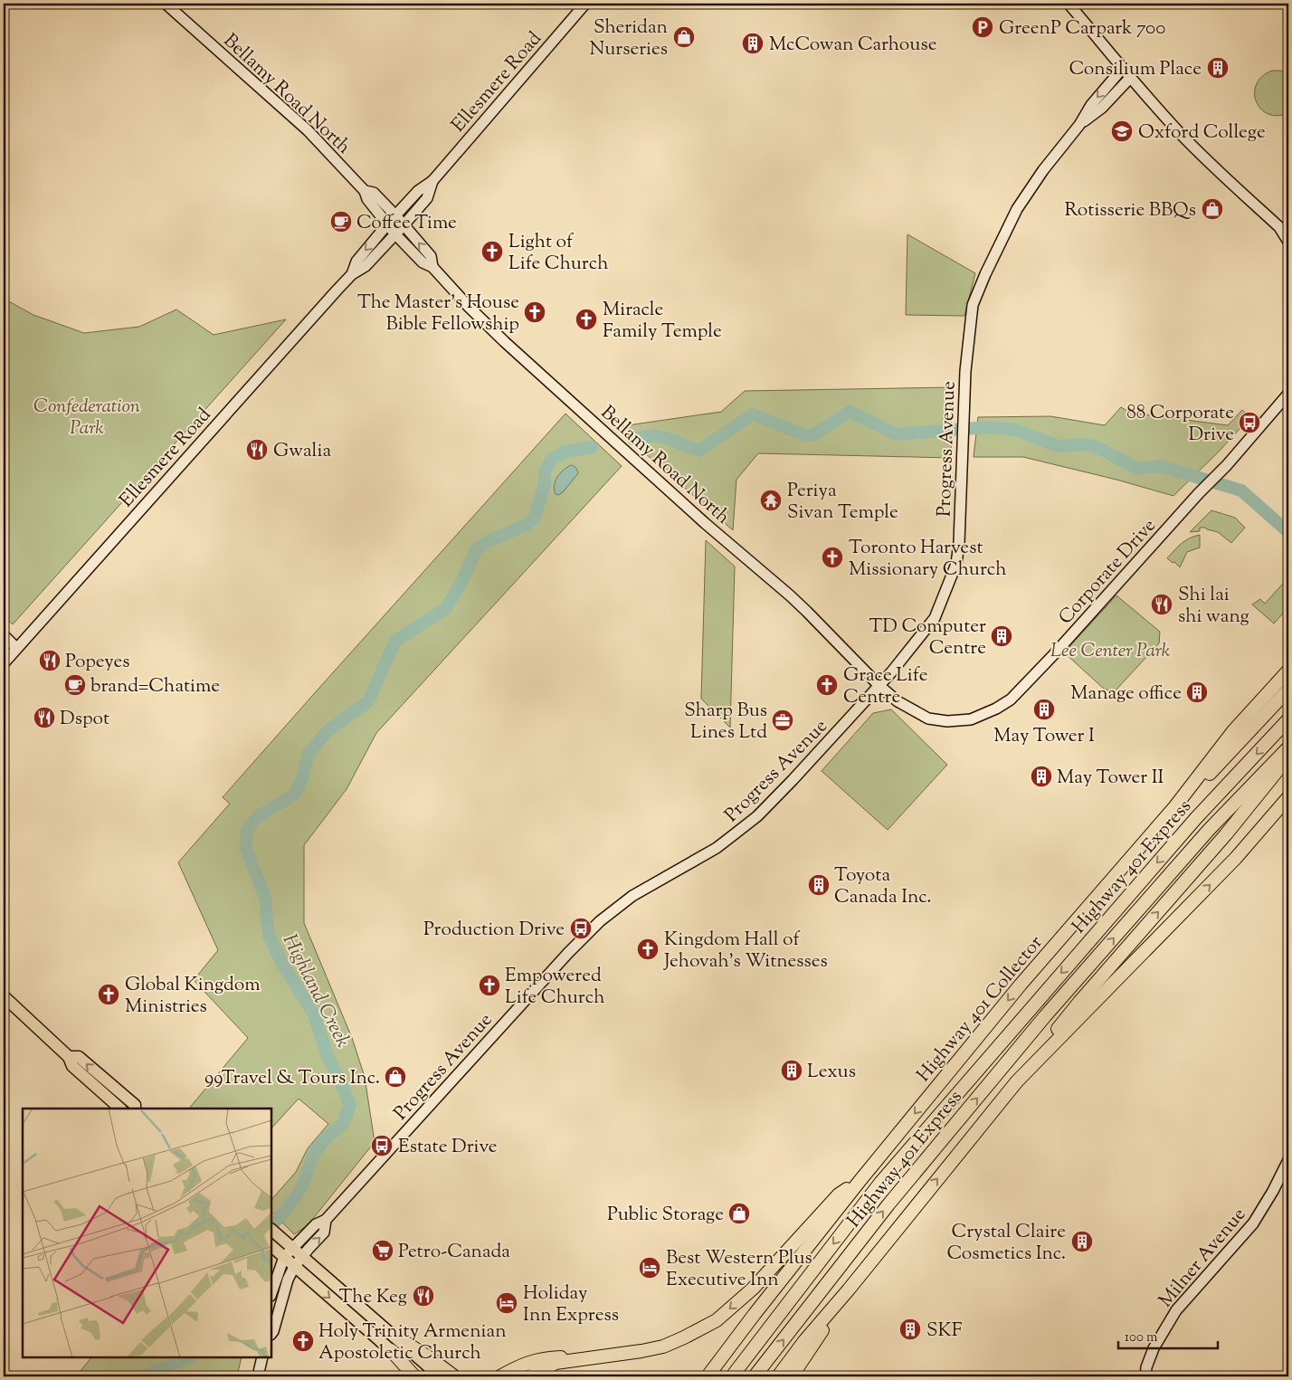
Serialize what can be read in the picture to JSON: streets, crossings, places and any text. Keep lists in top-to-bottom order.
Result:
{
  "streets": {
    "highway": ["Highway 401 Express", "Highway 401 Collector"],
    "main road": [
      "Ellesmere Road",
      "Bellamy Road North",
      "Progress Avenue",
      "Corporate Drive",
      "Milner Avenue"
    ]
  },
  "crossings": [
    ["Ellesmere Road", "Bellamy Road North"],
    ["Bellamy Road North", "Progress Avenue"],
    ["Bellamy Road North", "Corporate Drive"],
    ["Progress Avenue", "Corporate Drive"]
  ],
  "water": ["Highland Creek"],
  "parks": ["Confederation Park", "Lee Center Park"],
  "places": {
    "parking": ["GreenP Carpark 700"],
    "shop": [
      "Sheridan Nurseries",
      "Rotisserie BBQs",
      "99Travel & Tours Inc.",
      "Public Storage"
    ],
    "building": [
      "McCowan Carhouse",
      "Consilium Place",
      "TD Computer Centre",
      "Manage office",
      "May Tower I",
      "May Tower II",
      "Toyota Canada Inc.",
      "Lexus",
      "Crystal Claire Cosmetics Inc.",
      "SKF"
    ],
    "school or university": ["Oxford College"],
    "cafe": ["Coffee Time", "brand=Chatime"],
    "church": [
      "Light of Life Church",
      "The Master's House Bible Fellowship",
      "Miracle Family Temple",
      "Toronto Harvest Missionary Church",
      "Grace Life Centre",
      "Kingdom Hall of Jehovah's Witnesses",
      "Empowered Life Church",
      "Global Kingdom Ministries",
      "Holy Trinity Armenian Apostoletic Church"
    ],
    "bus stop": ["88 Corporate Drive", "Production Drive", "Estate Drive"],
    "restaurant": [
      "Gwalia",
      "Shi lai shi wang",
      "Popeyes",
      "Dspot",
      "The Keg"
    ],
    "temple": ["Periya Sivan Temple"],
    "office": ["Sharp Bus Lines Ltd"],
    "supermarket": ["Petro-Canada"],
    "hotel": ["Best Western Plus Executive Inn", "Holiday Inn Express"]
  },
  "scale_bar": "100 m"
}
